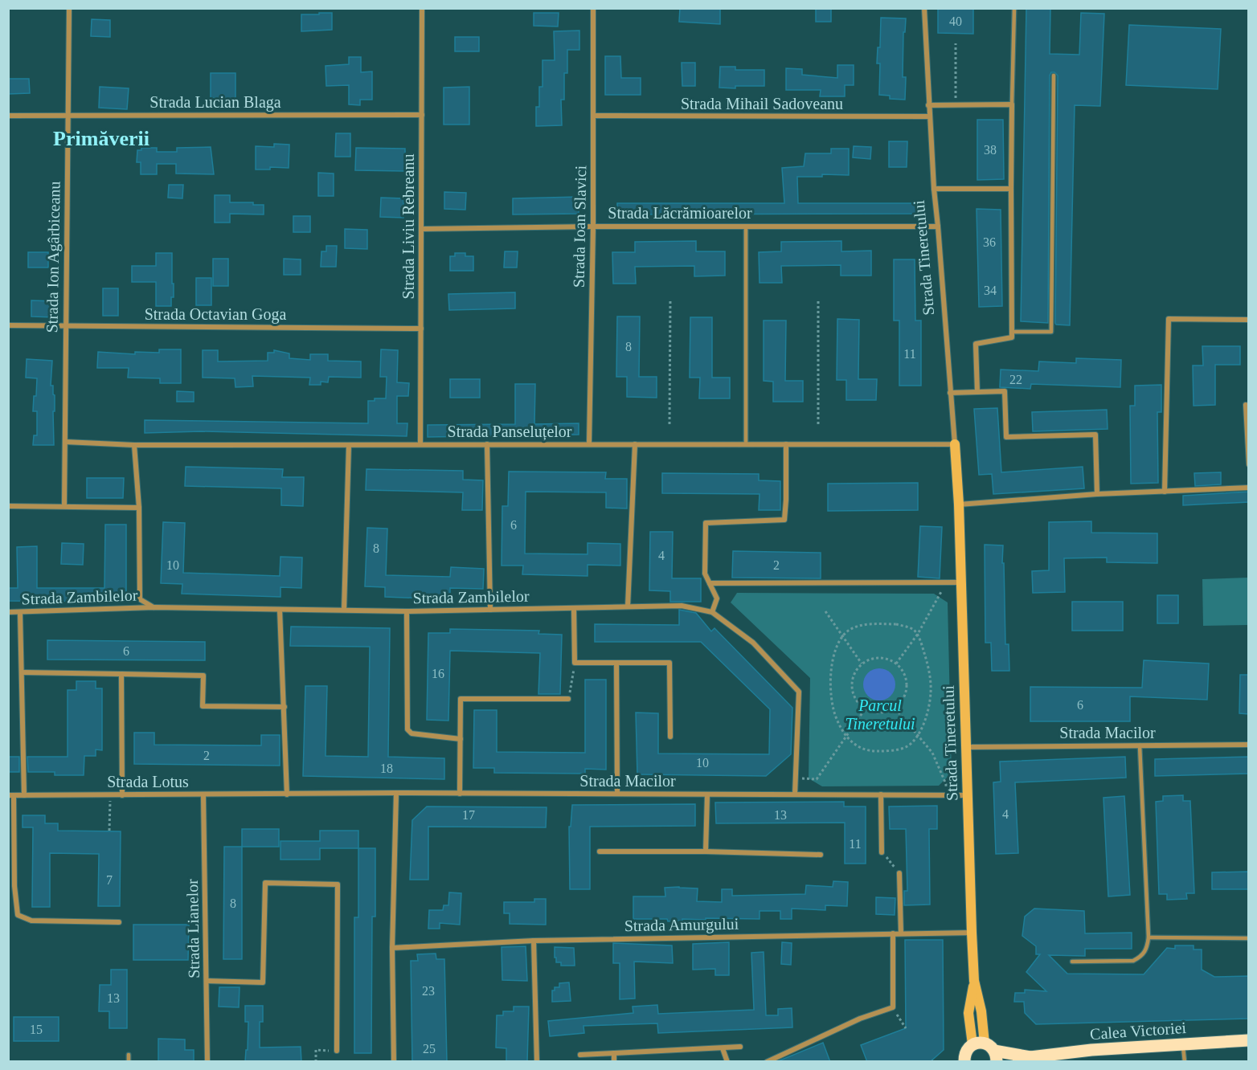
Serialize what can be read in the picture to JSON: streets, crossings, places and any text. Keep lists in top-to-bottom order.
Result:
{
  "streets": {
    "main road": ["Calea Victoriei"],
    "street": [
      "Strada Lucian Blaga",
      "Strada Mihail Sadoveanu",
      "Strada Lăcrămioarelor",
      "Strada Liviu Rebreanu",
      "Strada Ioan Slavici",
      "Strada Ion Agârbiceanu",
      "Strada Tineretului",
      "Strada Octavian Goga",
      "Strada Panseluțelor",
      "Strada Zambilelor",
      "Strada Macilor",
      "Strada Lotus",
      "Strada Amurgului",
      "Strada Lianelor"
    ]
  },
  "crossings": [
    ["Strada Lucian Blaga", "Strada Liviu Rebreanu"],
    ["Strada Lucian Blaga", "Strada Ion Agârbiceanu"],
    ["Strada Mihail Sadoveanu", "Strada Ioan Slavici"],
    ["Strada Mihail Sadoveanu", "Strada Tineretului"],
    ["Strada Lăcrămioarelor", "Strada Liviu Rebreanu"],
    ["Strada Lăcrămioarelor", "Strada Ioan Slavici"],
    ["Strada Lăcrămioarelor", "Strada Tineretului"],
    ["Strada Liviu Rebreanu", "Strada Octavian Goga"],
    ["Strada Liviu Rebreanu", "Strada Panseluțelor"],
    ["Strada Ioan Slavici", "Strada Panseluțelor"],
    ["Strada Ion Agârbiceanu", "Strada Octavian Goga"],
    ["Strada Ion Agârbiceanu", "Strada Panseluțelor"],
    ["Strada Tineretului", "Strada Panseluțelor"],
    ["Strada Tineretului", "Strada Macilor"],
    ["Strada Tineretului", "Strada Amurgului"],
    ["Strada Tineretului", "Calea Victoriei"],
    ["Strada Zambilelor", "Strada Macilor"],
    ["Strada Macilor", "Strada Lotus"],
    ["Strada Lotus", "Strada Lianelor"]
  ],
  "districts": ["Primăverii"],
  "parks": ["Parcul Tineretului"],
  "house_numbers": [
    "40",
    "38",
    "36",
    "34",
    "8",
    "11",
    "22",
    "6",
    "8",
    "4",
    "10",
    "2",
    "6",
    "16",
    "6",
    "2",
    "10",
    "18",
    "4",
    "17",
    "13",
    "11",
    "7",
    "8",
    "23",
    "13",
    "15",
    "25"
  ]
}
